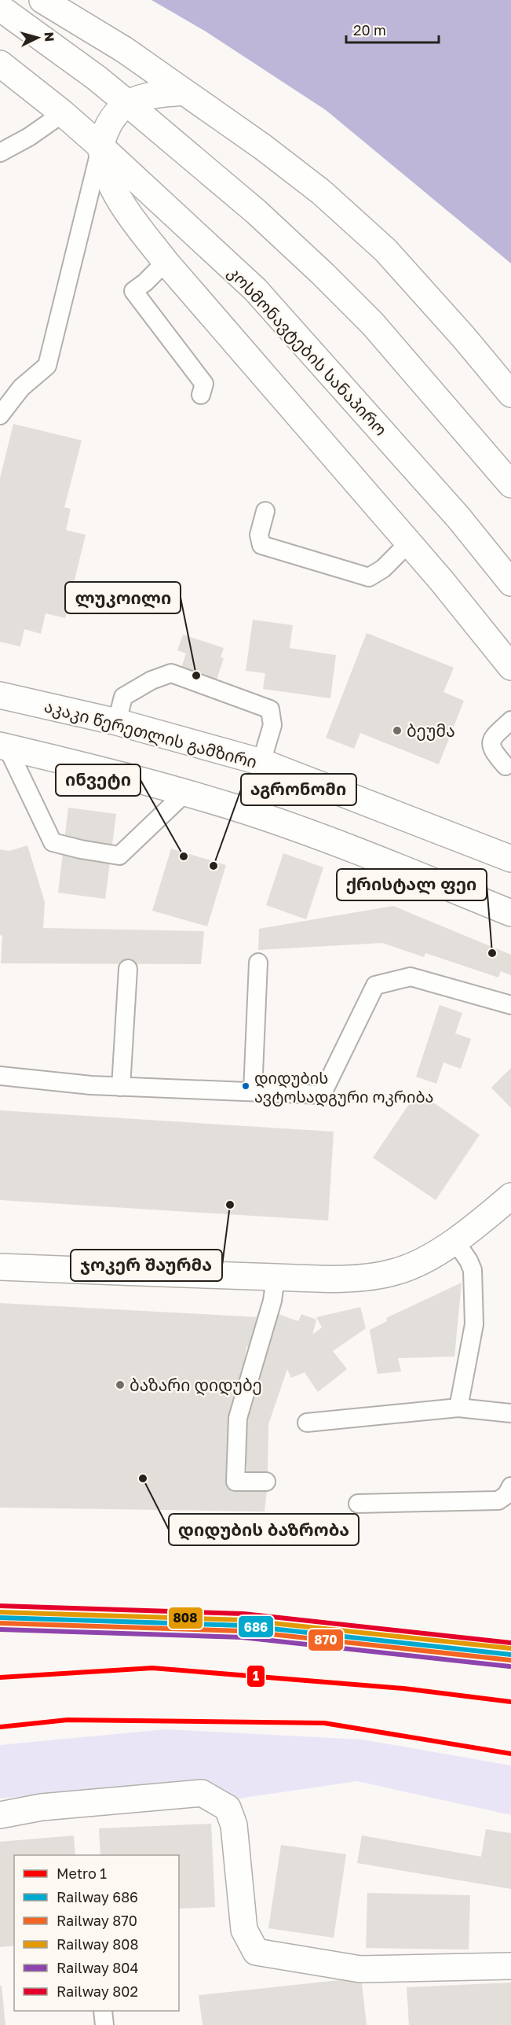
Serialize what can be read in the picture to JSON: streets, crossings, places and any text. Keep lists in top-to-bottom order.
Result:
{
  "streets": {
    "main road": ["კოსმონავტების სანაპირო", "აკაკი წერეთლის გამზირი"]
  },
  "places": [
    "ლუკოილი",
    "ბეუმა",
    "ინვეტი",
    "აგრონომი",
    "ქრისტალ ფეი",
    "დიდუბის ავტოსადგური ოკრიბა",
    "ჯოკერ შაურმა",
    "ბაზარი დიდუბე",
    "დიდუბის ბაზრობა"
  ],
  "lines": [
    "rail line 802",
    "rail line 808",
    "rail line 686",
    "rail line 870",
    "rail line 804",
    "metro line 1"
  ],
  "legend": [
    "Metro 1",
    "Railway 686",
    "Railway 870",
    "Railway 808",
    "Railway 804",
    "Railway 802"
  ],
  "scale_bar": "20 m",
  "north": "right"
}
